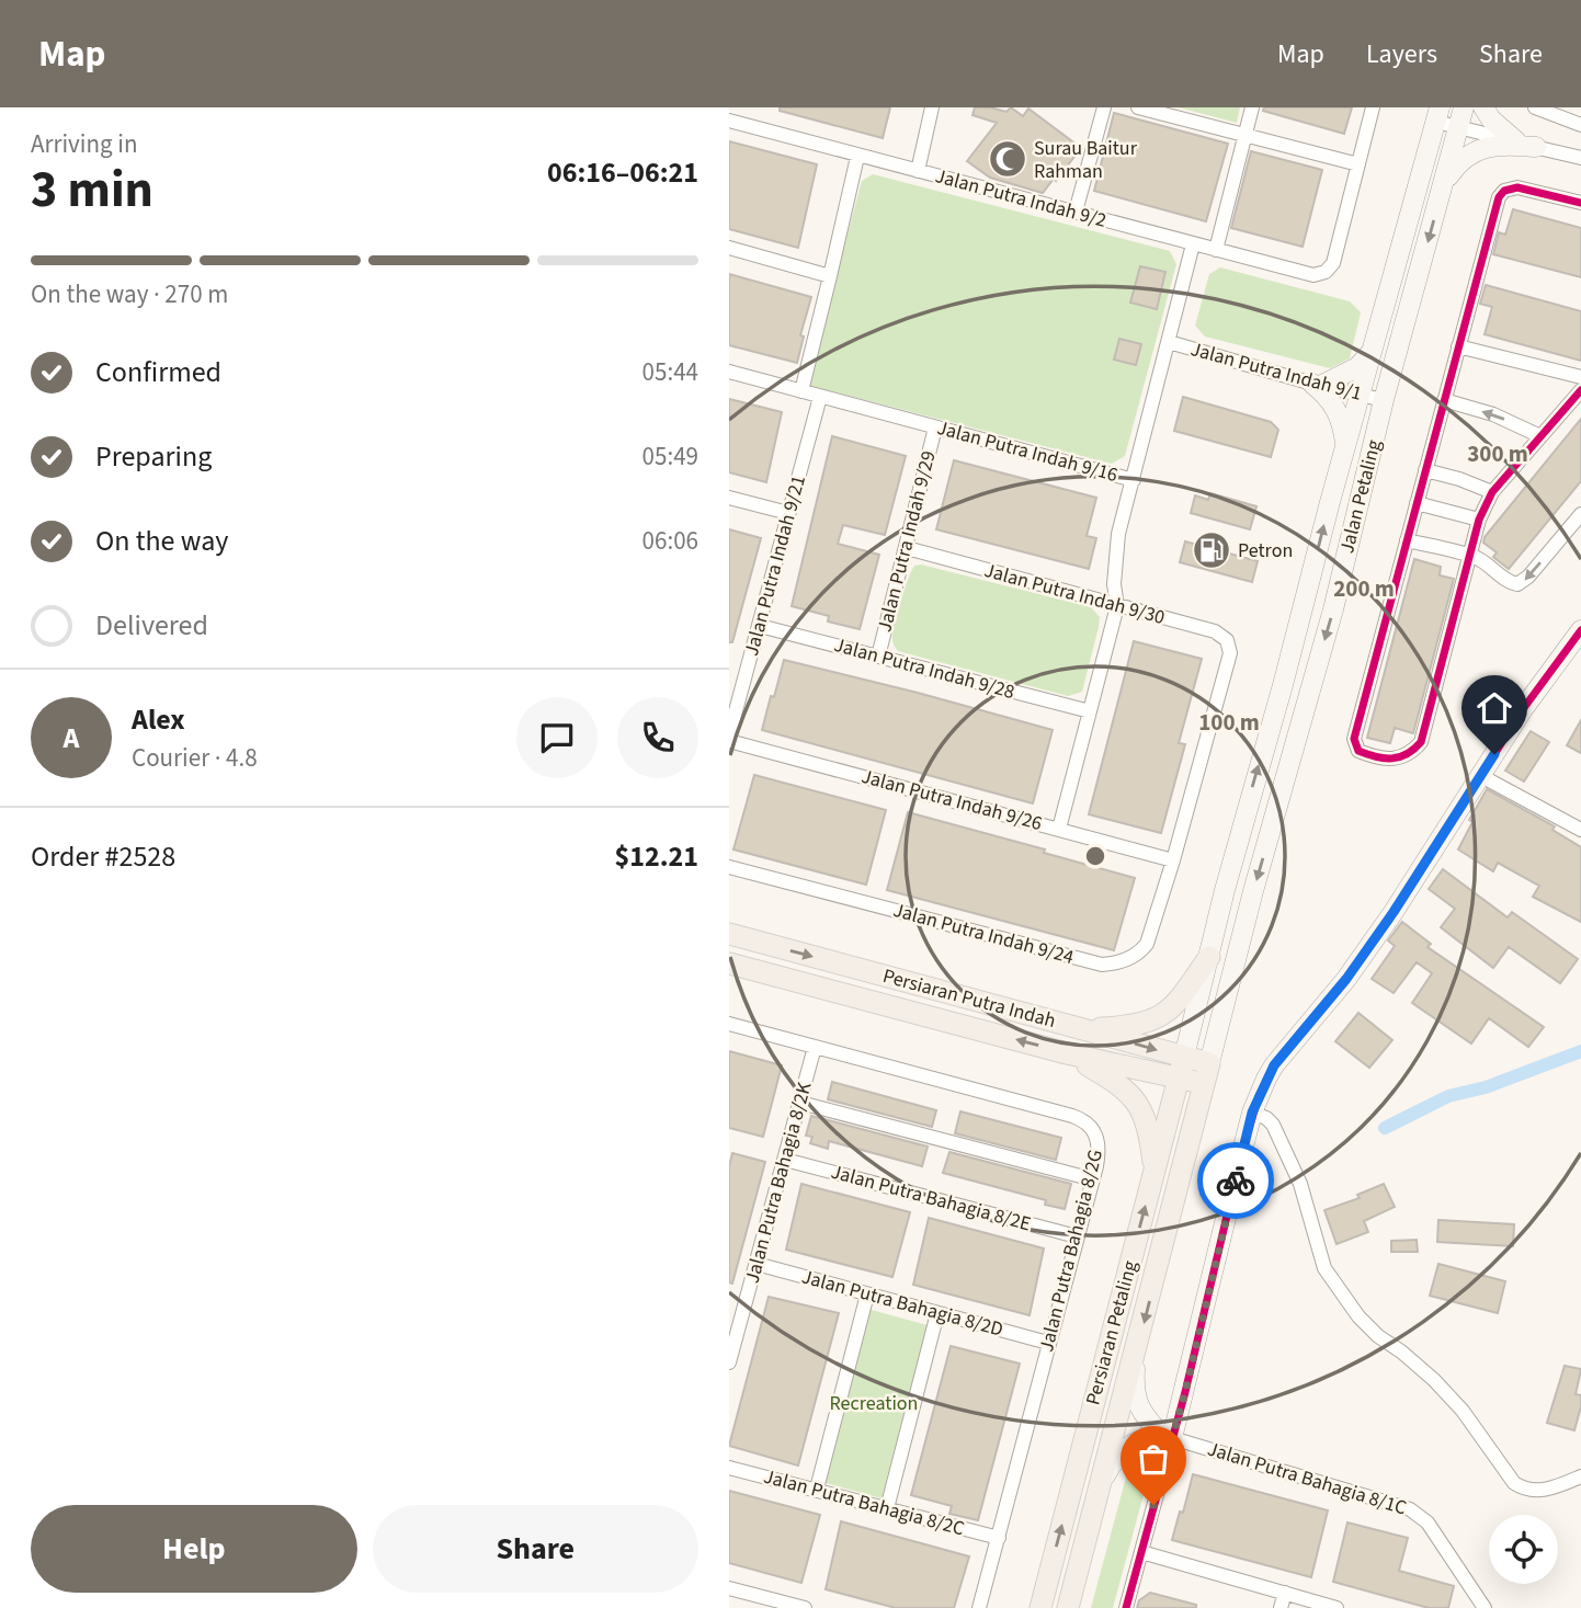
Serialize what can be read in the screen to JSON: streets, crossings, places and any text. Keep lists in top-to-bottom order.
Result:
{
  "streets": {
    "main road": ["Jalan Petaling", "Persiaran Putra Indah", "Persiaran Petaling"],
    "street": [
      "Jalan Putra Indah 9/2",
      "Jalan Putra Indah 9/1",
      "Jalan Putra Indah 9/16",
      "Jalan Putra Indah 9/29",
      "Jalan Putra Indah 9/21",
      "Jalan Putra Indah 9/30",
      "Jalan Putra Indah 9/28",
      "Jalan Putra Indah 9/26",
      "Jalan Putra Indah 9/24",
      "Jalan Putra Bahagia 8/2K",
      "Jalan Putra Bahagia 8/2E",
      "Jalan Putra Bahagia 8/2G",
      "Jalan Putra Bahagia 8/2D",
      "Jalan Putra Bahagia 8/1C",
      "Jalan Putra Bahagia 8/2C"
    ]
  },
  "crossings": [
    ["Jalan Putra Indah 9/2", "Jalan Putra Indah 9/16"],
    ["Jalan Putra Indah 9/1", "Jalan Putra Indah 9/16"],
    ["Jalan Putra Indah 9/1", "Jalan Petaling"],
    ["Jalan Putra Indah 9/16", "Jalan Putra Indah 9/29"],
    ["Jalan Putra Indah 9/16", "Jalan Putra Indah 9/21"],
    ["Jalan Petaling", "Persiaran Putra Indah"],
    ["Jalan Petaling", "Persiaran Petaling"],
    ["Jalan Putra Indah 9/29", "Jalan Putra Indah 9/30"],
    ["Jalan Putra Indah 9/29", "Jalan Putra Indah 9/28"],
    ["Jalan Putra Indah 9/21", "Jalan Putra Indah 9/28"],
    ["Jalan Putra Indah 9/30", "Jalan Putra Indah 9/24"],
    ["Jalan Putra Indah 9/26", "Jalan Putra Indah 9/24"],
    ["Persiaran Putra Indah", "Persiaran Petaling"],
    ["Jalan Putra Bahagia 8/2K", "Jalan Putra Bahagia 8/2E"],
    ["Jalan Putra Bahagia 8/2K", "Jalan Putra Bahagia 8/2G"],
    ["Jalan Putra Bahagia 8/2K", "Jalan Putra Bahagia 8/2D"],
    ["Jalan Putra Bahagia 8/2E", "Jalan Putra Bahagia 8/2G"],
    ["Jalan Putra Bahagia 8/2G", "Jalan Putra Bahagia 8/2D"],
    ["Jalan Putra Bahagia 8/2G", "Jalan Putra Bahagia 8/2C"]
  ],
  "parks": ["Recreation"],
  "places": {
    "mosque": ["Surau Baitur Rahman"],
    "fuel station": ["Petron"]
  },
  "page": {
    "header": "Map",
    "nav": ["Map", "Layers", "Share"],
    "heading": ["3 min", "Arriving in", "06:16–06:21"],
    "panel": [
      "Alex",
      "Courier · 4.8",
      "Order #2528",
      "$12.21"
    ],
    "bar": "On the way · 270 m",
    "list": [
      ["Confirmed", "05:44"],
      ["Preparing", "05:49"],
      ["On the way", "06:06"],
      "Delivered"
    ],
    "round": "A",
    "buttons": ["Help", "Share"]
  },
  "rings": ["300 m", "200 m", "100 m"]
}
